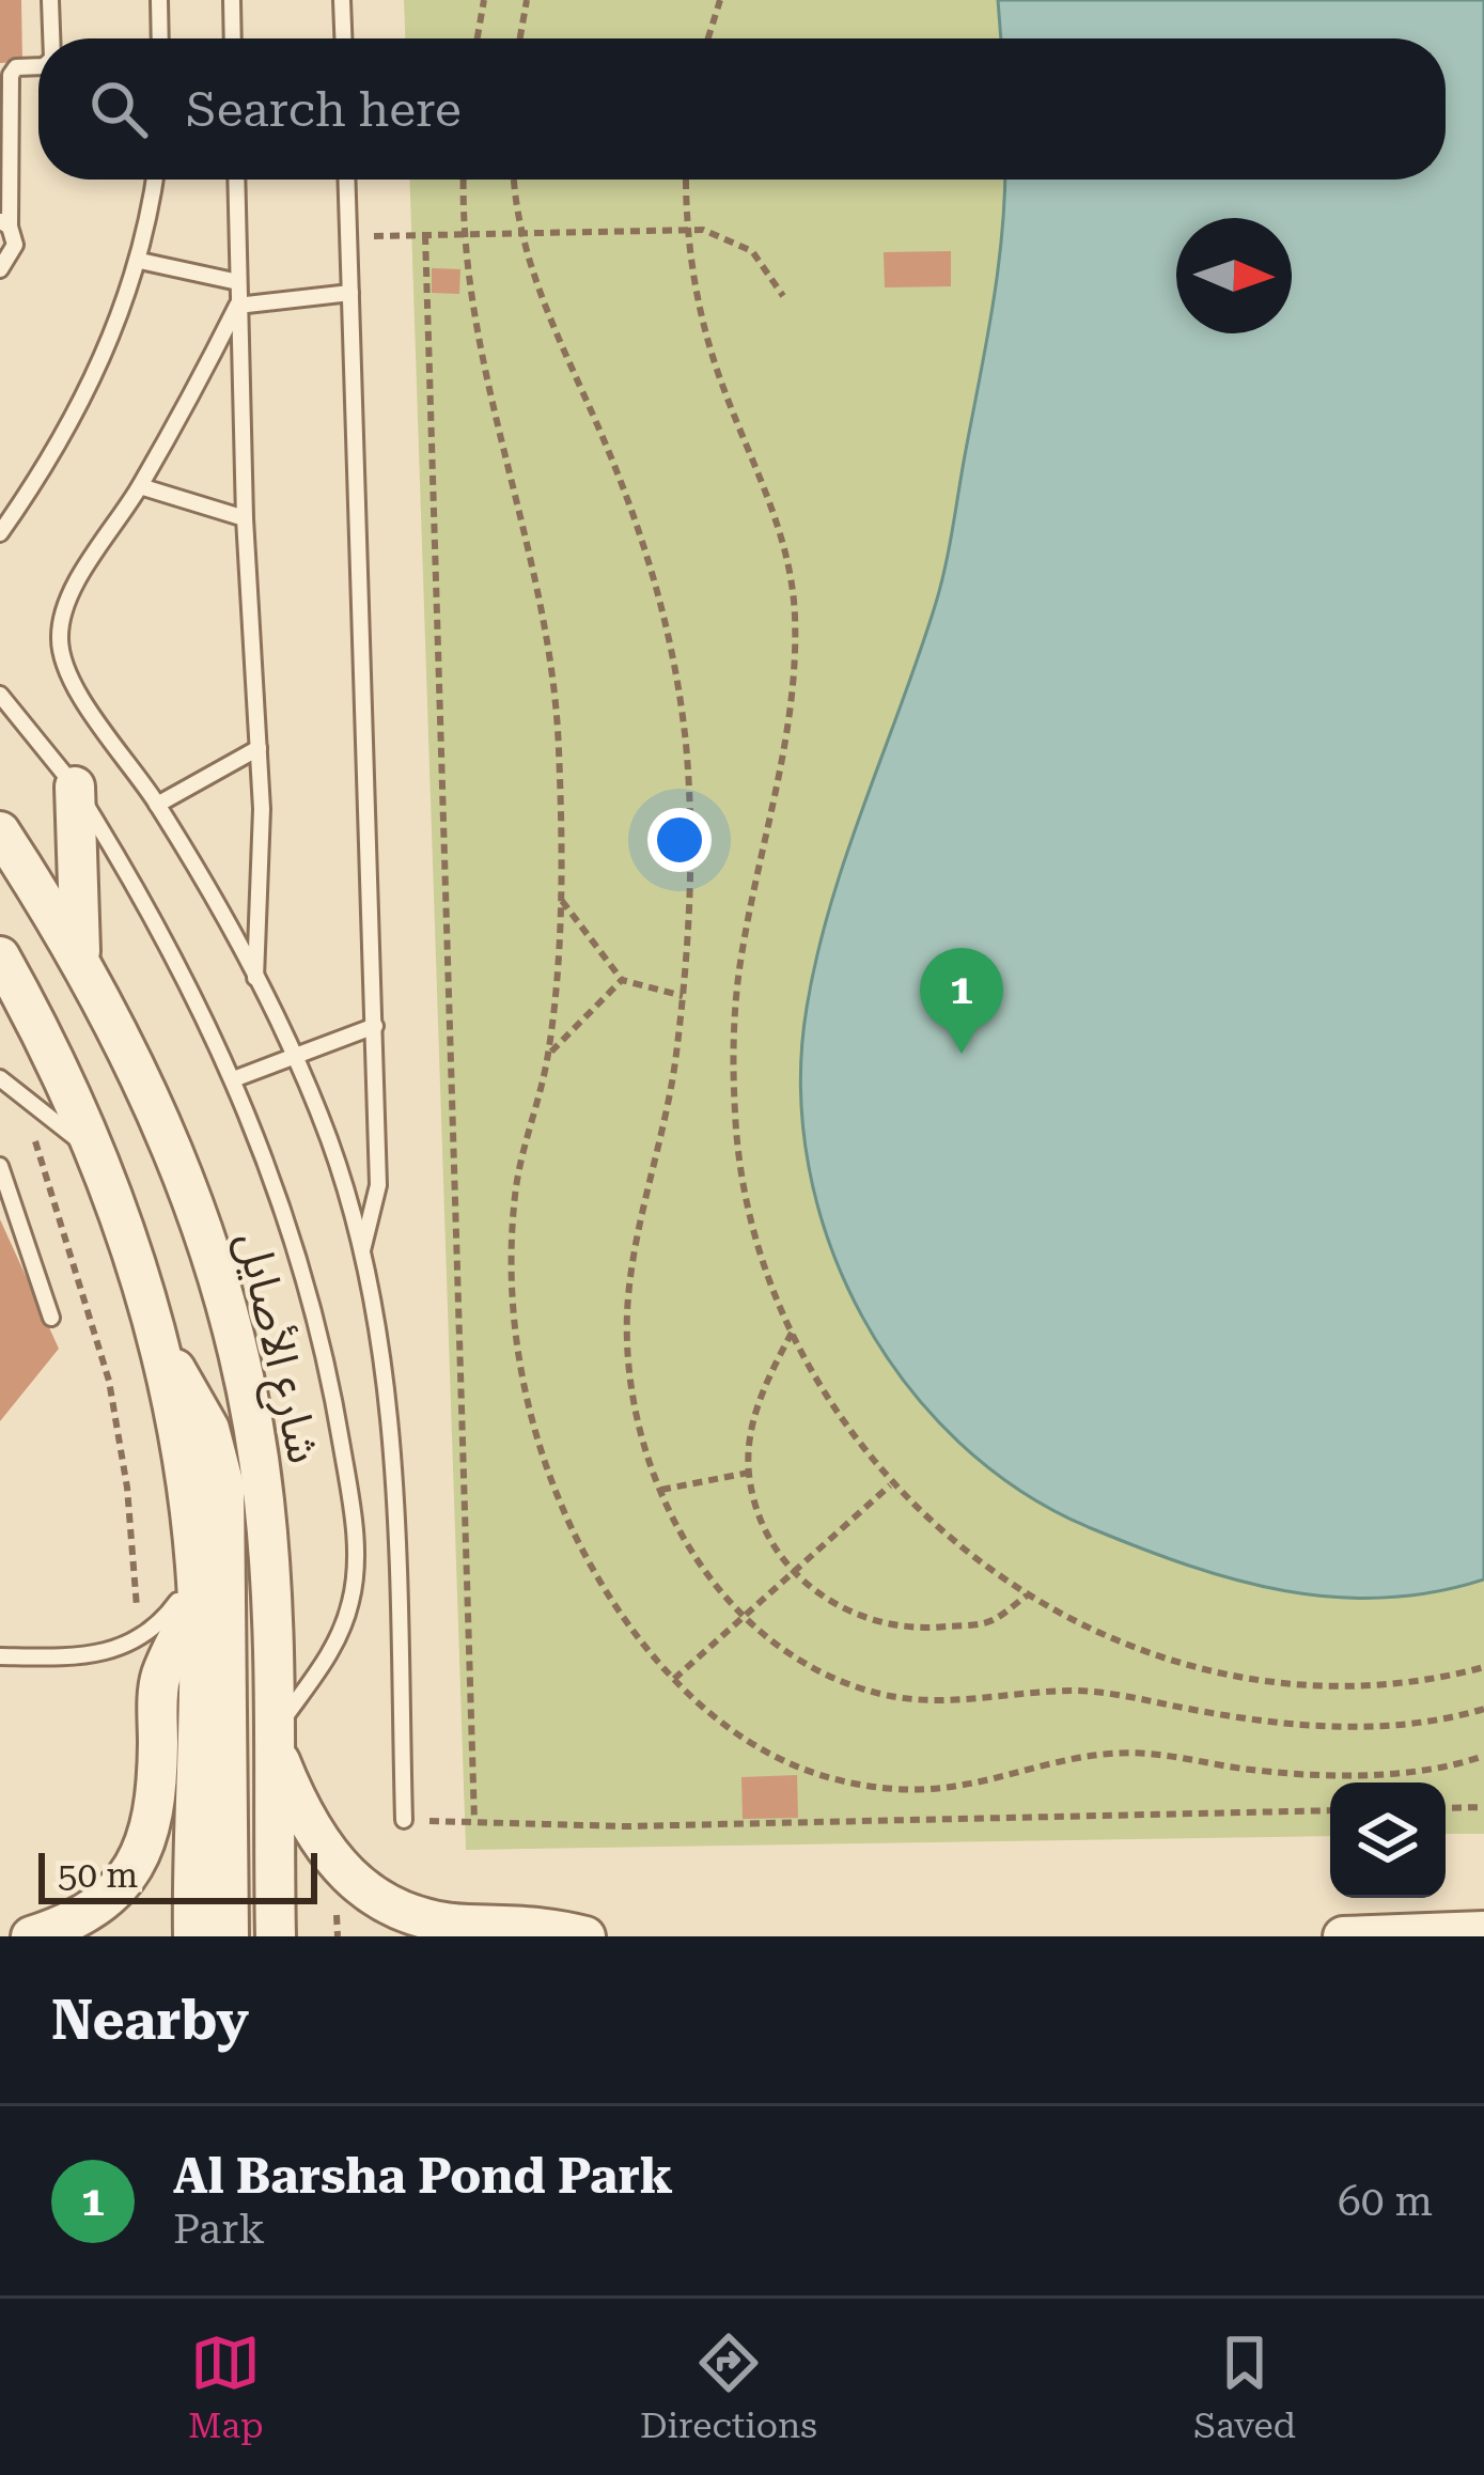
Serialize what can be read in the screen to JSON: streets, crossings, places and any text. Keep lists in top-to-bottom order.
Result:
{
  "streets": {
    "street": ["شارع الأصايل"]
  },
  "scale_bar": "50 m",
  "north": "right",
  "page": {
    "search": "Search here",
    "pins": "1",
    "scale": "50 m",
    "heading": "Nearby",
    "list": [
      {
        "mark": "1",
        "name": "Al Barsha Pond Park",
        "note": "Park",
        "value": "60 m"
      }
    ],
    "nav": ["Map", "Directions", "Saved"]
  }
}
